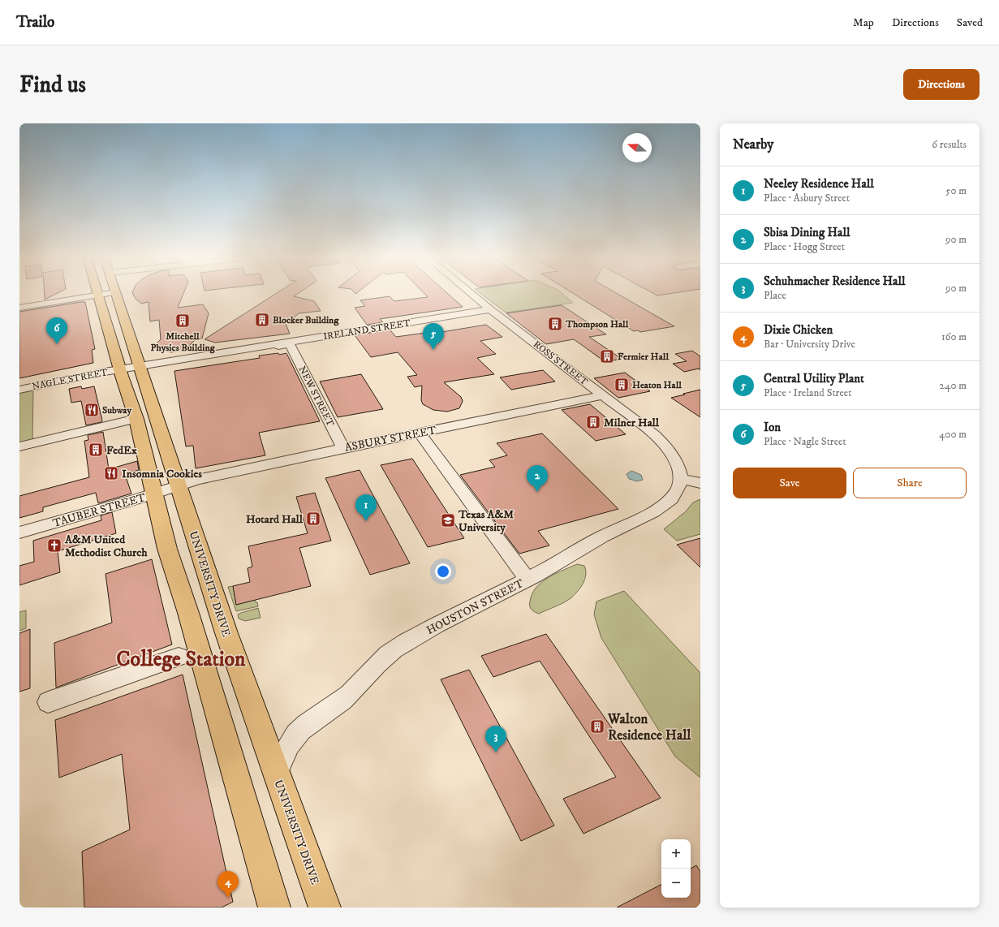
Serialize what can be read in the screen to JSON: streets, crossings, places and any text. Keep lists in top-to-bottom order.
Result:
{
  "streets": {
    "main road": ["UNIVERSITY DRIVE"],
    "street": [
      "IRELAND STREET",
      "ROSS STREET",
      "NAGLE STREET",
      "NEW STREET",
      "ASBURY STREET",
      "TAUBER STREET",
      "HOUSTON STREET"
    ]
  },
  "crossings": [
    ["IRELAND STREET", "ROSS STREET"],
    ["IRELAND STREET", "NAGLE STREET"],
    ["IRELAND STREET", "NEW STREET"],
    ["IRELAND STREET", "UNIVERSITY DRIVE"],
    ["ROSS STREET", "ASBURY STREET"],
    ["ROSS STREET", "HOUSTON STREET"],
    ["NAGLE STREET", "UNIVERSITY DRIVE"],
    ["NEW STREET", "ASBURY STREET"],
    ["ASBURY STREET", "TAUBER STREET"],
    ["ASBURY STREET", "UNIVERSITY DRIVE"],
    ["TAUBER STREET", "UNIVERSITY DRIVE"],
    ["UNIVERSITY DRIVE", "HOUSTON STREET"]
  ],
  "districts": ["College Station"],
  "places": {
    "building": [
      "Blocker Building",
      "Mitchell Physics Building",
      "Thompson Hall",
      "Fermier Hall",
      "Heaton Hall",
      "Milner Hall",
      "FedEx",
      "Hotard Hall",
      "Walton Residence Hall"
    ],
    "restaurant": ["Subway", "Insomnia Cookies"],
    "school or university": ["Texas A&M University"],
    "church": ["A&M United Methodist Church"]
  },
  "north": "left",
  "page": {
    "header": "Trailo",
    "nav": ["Map", "Directions", "Saved"],
    "buttons": [
      "Directions",
      ["Save", "Share"]
    ],
    "title": "Find us",
    "heading": ["Nearby", "6 results"],
    "list": [
      {
        "mark": "1",
        "name": "Neeley Residence Hall",
        "note": "Place · Asbury Street",
        "value": "50 m"
      },
      {
        "mark": "2",
        "name": "Sbisa Dining Hall",
        "note": "Place · Hogg Street",
        "value": "90 m"
      },
      {
        "mark": "3",
        "name": "Schuhmacher Residence Hall",
        "note": "Place",
        "value": "90 m"
      },
      {
        "mark": "4",
        "name": "Dixie Chicken",
        "note": "Bar · University Drive",
        "value": "160 m"
      },
      {
        "mark": "5",
        "name": "Central Utility Plant",
        "note": "Place · Ireland Street",
        "value": "240 m"
      },
      {
        "mark": "6",
        "name": "Ion",
        "note": "Place · Nagle Street",
        "value": "400 m"
      }
    ],
    "pins": [
      "6",
      "5",
      "2",
      "1",
      "3",
      "4"
    ],
    "map_buttons": ["+", "−"]
  }
}
